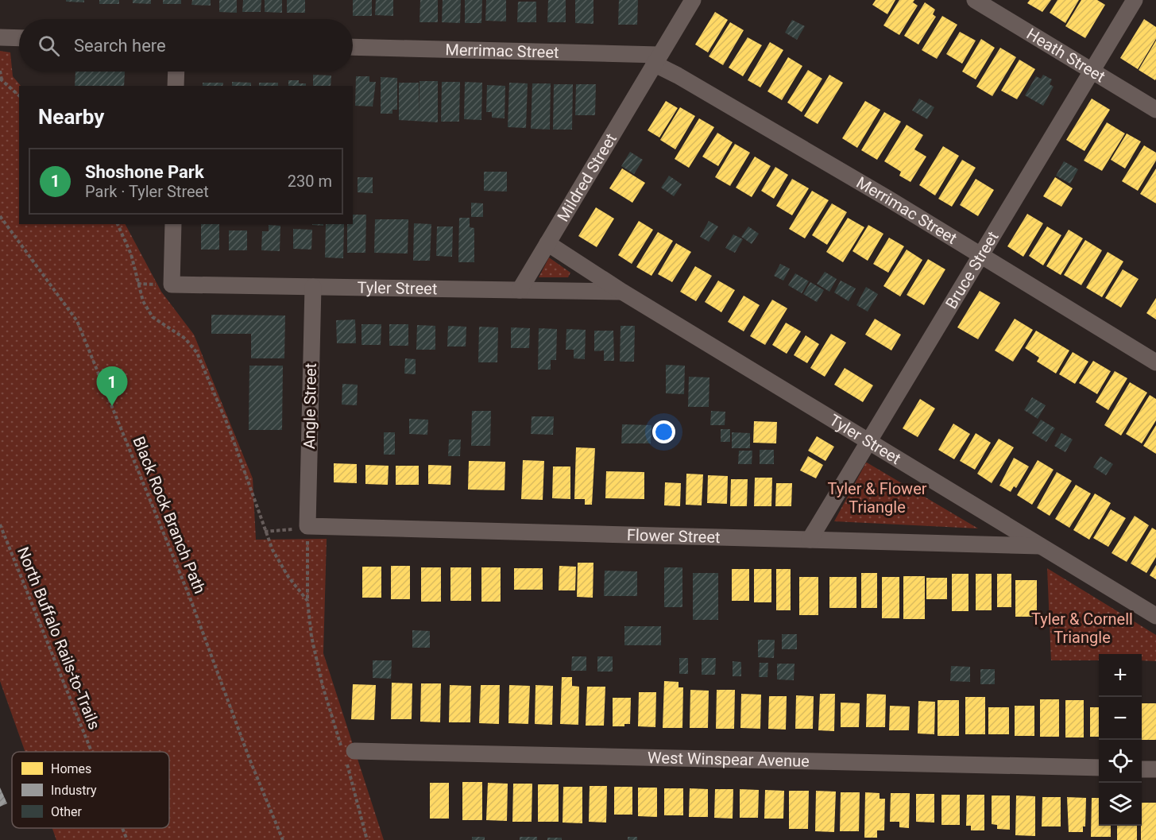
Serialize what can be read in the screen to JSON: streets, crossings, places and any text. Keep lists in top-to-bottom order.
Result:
{
  "streets": {
    "street": [
      "Merrimac Street",
      "Heath Street",
      "Mildred Street",
      "Bruce Street",
      "Tyler Street",
      "Angle Street",
      "Flower Street",
      "West Winspear Avenue"
    ],
    "path": ["Black Rock Branch Path", "North Buffalo Rails-to-Trails"]
  },
  "crossings": [
    ["Merrimac Street", "Mildred Street"],
    ["Merrimac Street", "Bruce Street"],
    ["Heath Street", "Bruce Street"],
    ["Mildred Street", "Tyler Street"],
    ["Bruce Street", "Tyler Street"],
    ["Bruce Street", "Flower Street"],
    ["Tyler Street", "Angle Street"],
    ["Tyler Street", "Flower Street"],
    ["Angle Street", "Flower Street"]
  ],
  "parks": ["Tyler & Flower Triangle", "Tyler & Cornell Triangle"],
  "legend": ["Homes", "Industry", "Other"],
  "page": {
    "search": "Search here",
    "heading": "Nearby",
    "list": [
      {
        "mark": "1",
        "name": "Shoshone Park",
        "note": "Park · Tyler Street",
        "value": "230 m"
      }
    ],
    "pins": "1",
    "map_buttons": ["+", "−"]
  }
}
